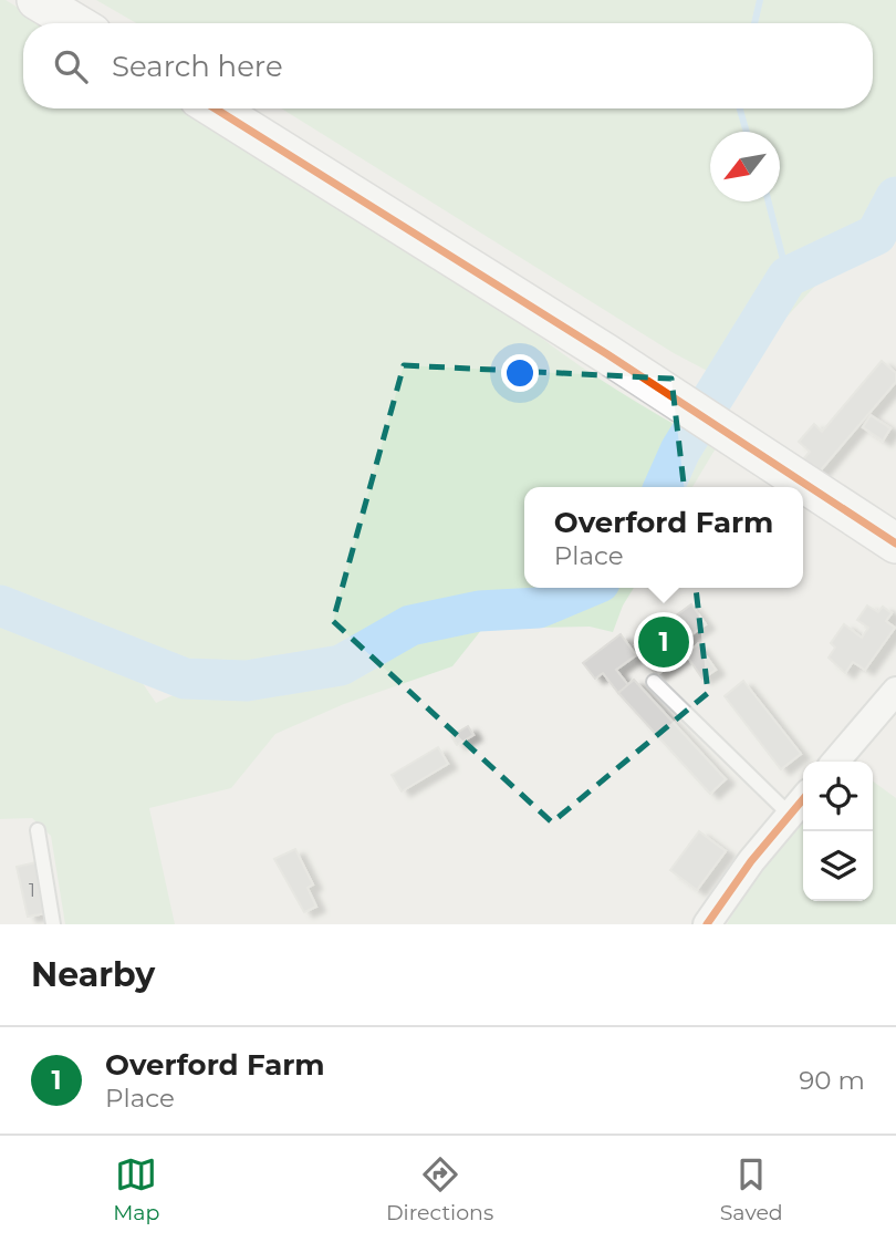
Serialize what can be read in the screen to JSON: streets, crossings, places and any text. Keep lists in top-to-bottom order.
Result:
{
  "house_numbers": ["1"],
  "north": "bottom left",
  "page": {
    "search": "Search here",
    "popup": ["Overford Farm", "Place"],
    "pins": "1",
    "heading": "Nearby",
    "list": [
      {
        "mark": "1",
        "name": "Overford Farm",
        "note": "Place",
        "value": "90 m"
      }
    ],
    "nav": ["Map", "Directions", "Saved"]
  }
}
